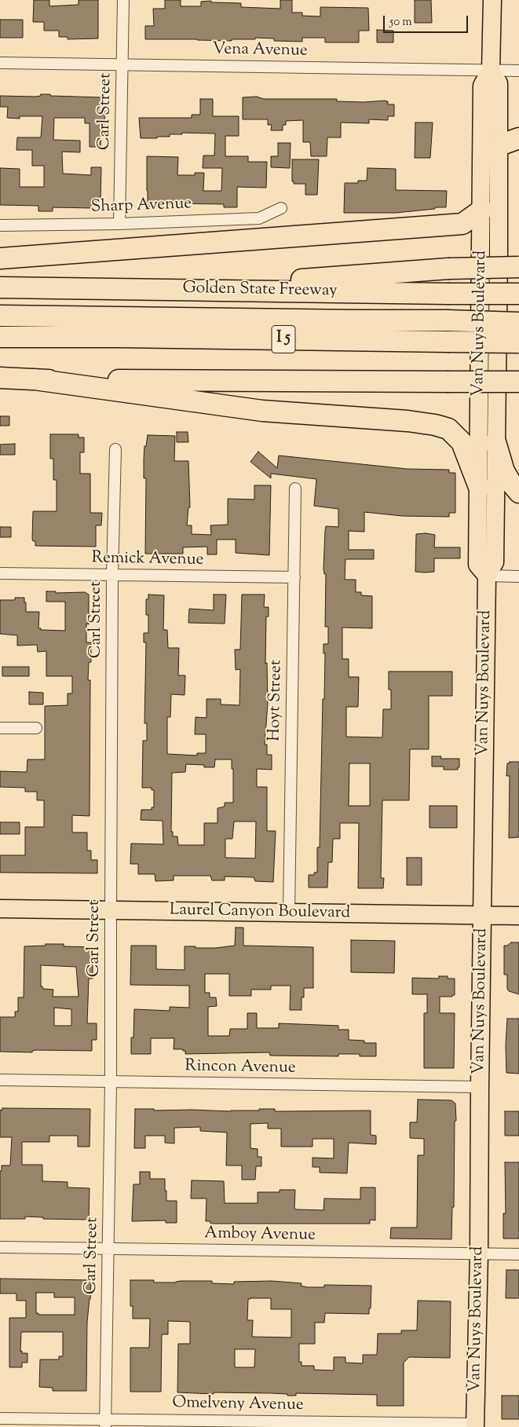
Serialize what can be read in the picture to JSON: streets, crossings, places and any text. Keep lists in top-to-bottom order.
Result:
{
  "streets": {
    "highway": ["Golden State Freeway", "I 5"],
    "main road": ["Van Nuys Boulevard", "Laurel Canyon Boulevard"],
    "street": [
      "Vena Avenue",
      "Carl Street",
      "Sharp Avenue",
      "Remick Avenue",
      "Hoyt Street",
      "Rincon Avenue",
      "Amboy Avenue",
      "Omelveny Avenue"
    ]
  },
  "crossings": [
    ["Vena Avenue", "Carl Street"],
    ["Vena Avenue", "Van Nuys Boulevard"],
    ["Carl Street", "Sharp Avenue"],
    ["Carl Street", "Remick Avenue"],
    ["Carl Street", "Laurel Canyon Boulevard"],
    ["Carl Street", "Rincon Avenue"],
    ["Carl Street", "Amboy Avenue"],
    ["Carl Street", "Omelveny Avenue"],
    ["Van Nuys Boulevard", "Laurel Canyon Boulevard"],
    ["Van Nuys Boulevard", "Rincon Avenue"],
    ["Van Nuys Boulevard", "Amboy Avenue"],
    ["Van Nuys Boulevard", "Omelveny Avenue"],
    ["Remick Avenue", "Hoyt Street"],
    ["Hoyt Street", "Laurel Canyon Boulevard"]
  ],
  "scale_bar": "50 m"
}
